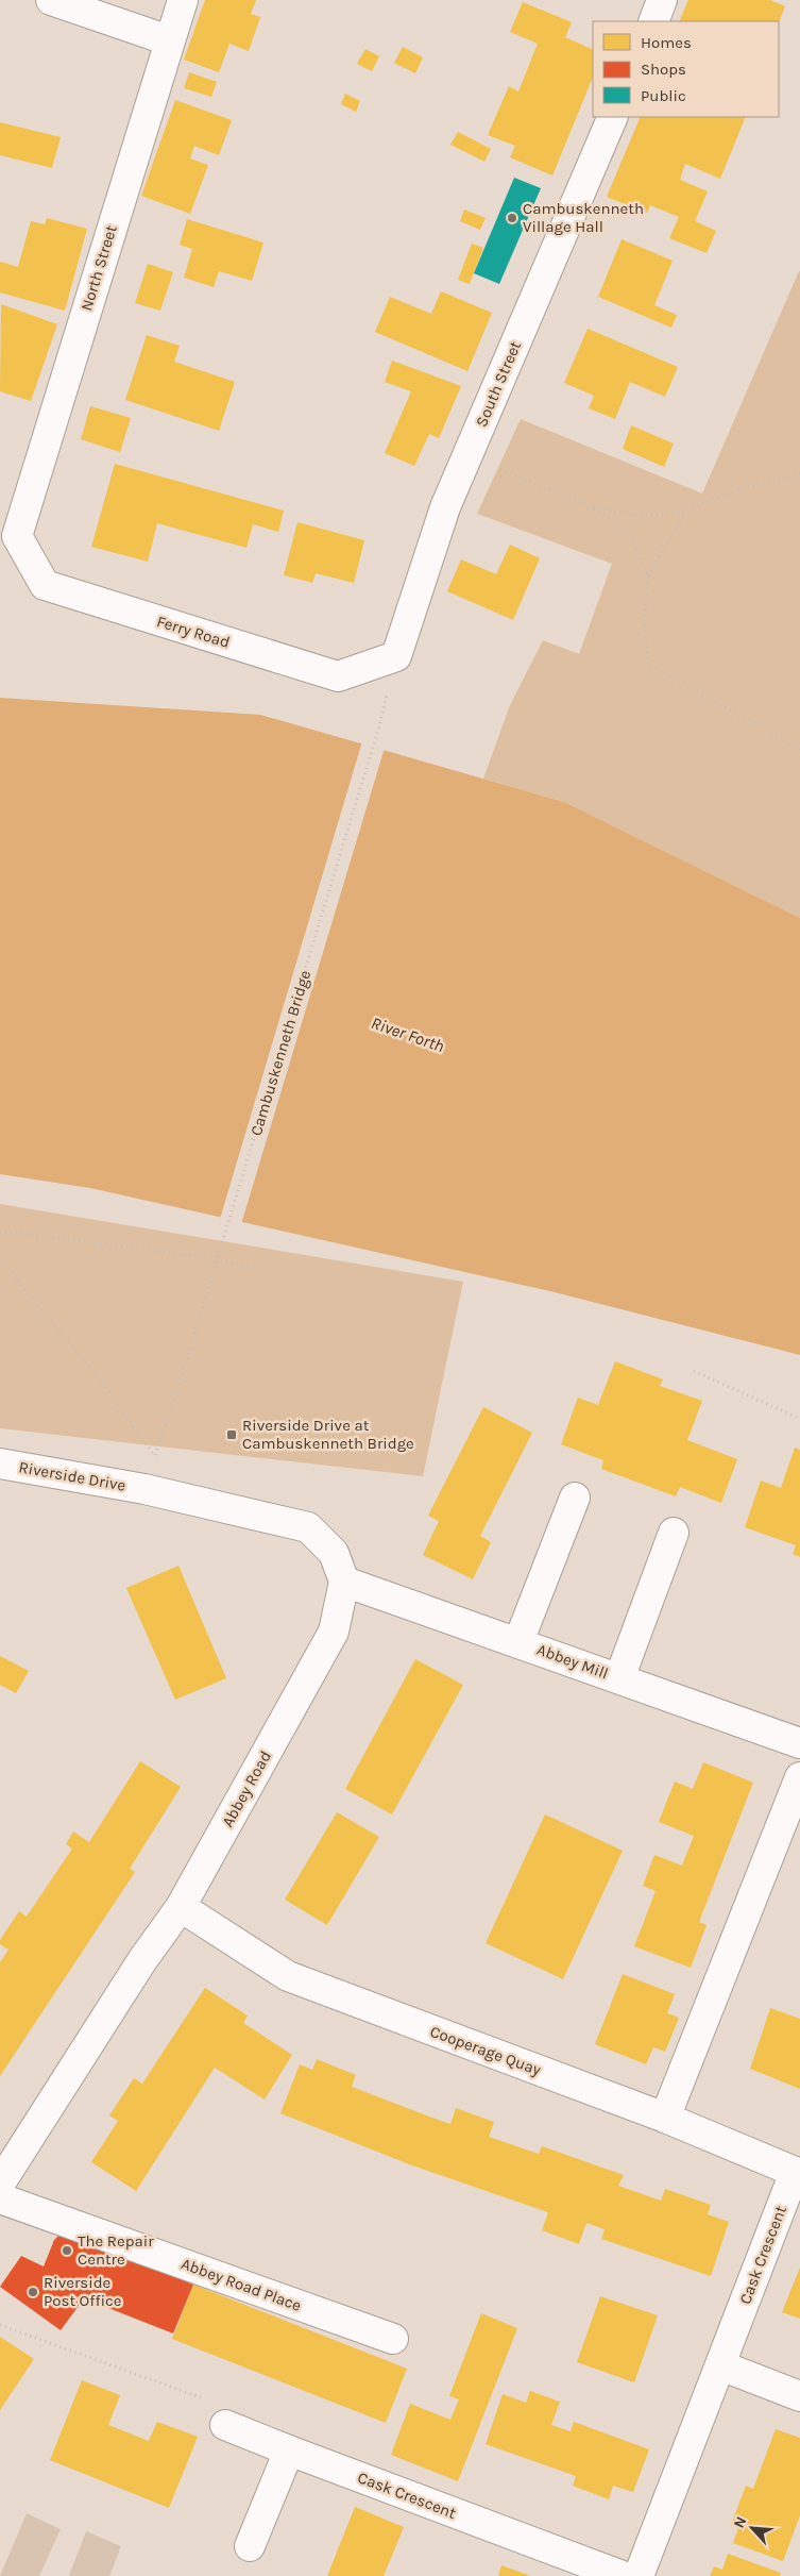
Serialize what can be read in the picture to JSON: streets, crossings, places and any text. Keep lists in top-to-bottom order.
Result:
{
  "streets": {
    "street": [
      "North Street",
      "South Street",
      "Ferry Road",
      "Riverside Drive",
      "Abbey Mill",
      "Abbey Road",
      "Cooperage Quay",
      "Cask Crescent",
      "Abbey Road Place"
    ],
    "path": ["Cambuskenneth Bridge"]
  },
  "crossings": [
    ["North Street", "Ferry Road"],
    ["South Street", "Ferry Road"],
    ["Riverside Drive", "Abbey Mill"],
    ["Riverside Drive", "Abbey Road"],
    ["Abbey Mill", "Abbey Road"],
    ["Abbey Road", "Cooperage Quay"],
    ["Cooperage Quay", "Cask Crescent"]
  ],
  "water": ["River Forth"],
  "places": {
    "other": ["Cambuskenneth Village Hall", "The Repair Centre", "Riverside Post Office"],
    "transit": ["Riverside Drive at Cambuskenneth Bridge"]
  },
  "legend": ["Homes", "Shops", "Public"],
  "north": "top left"
}
